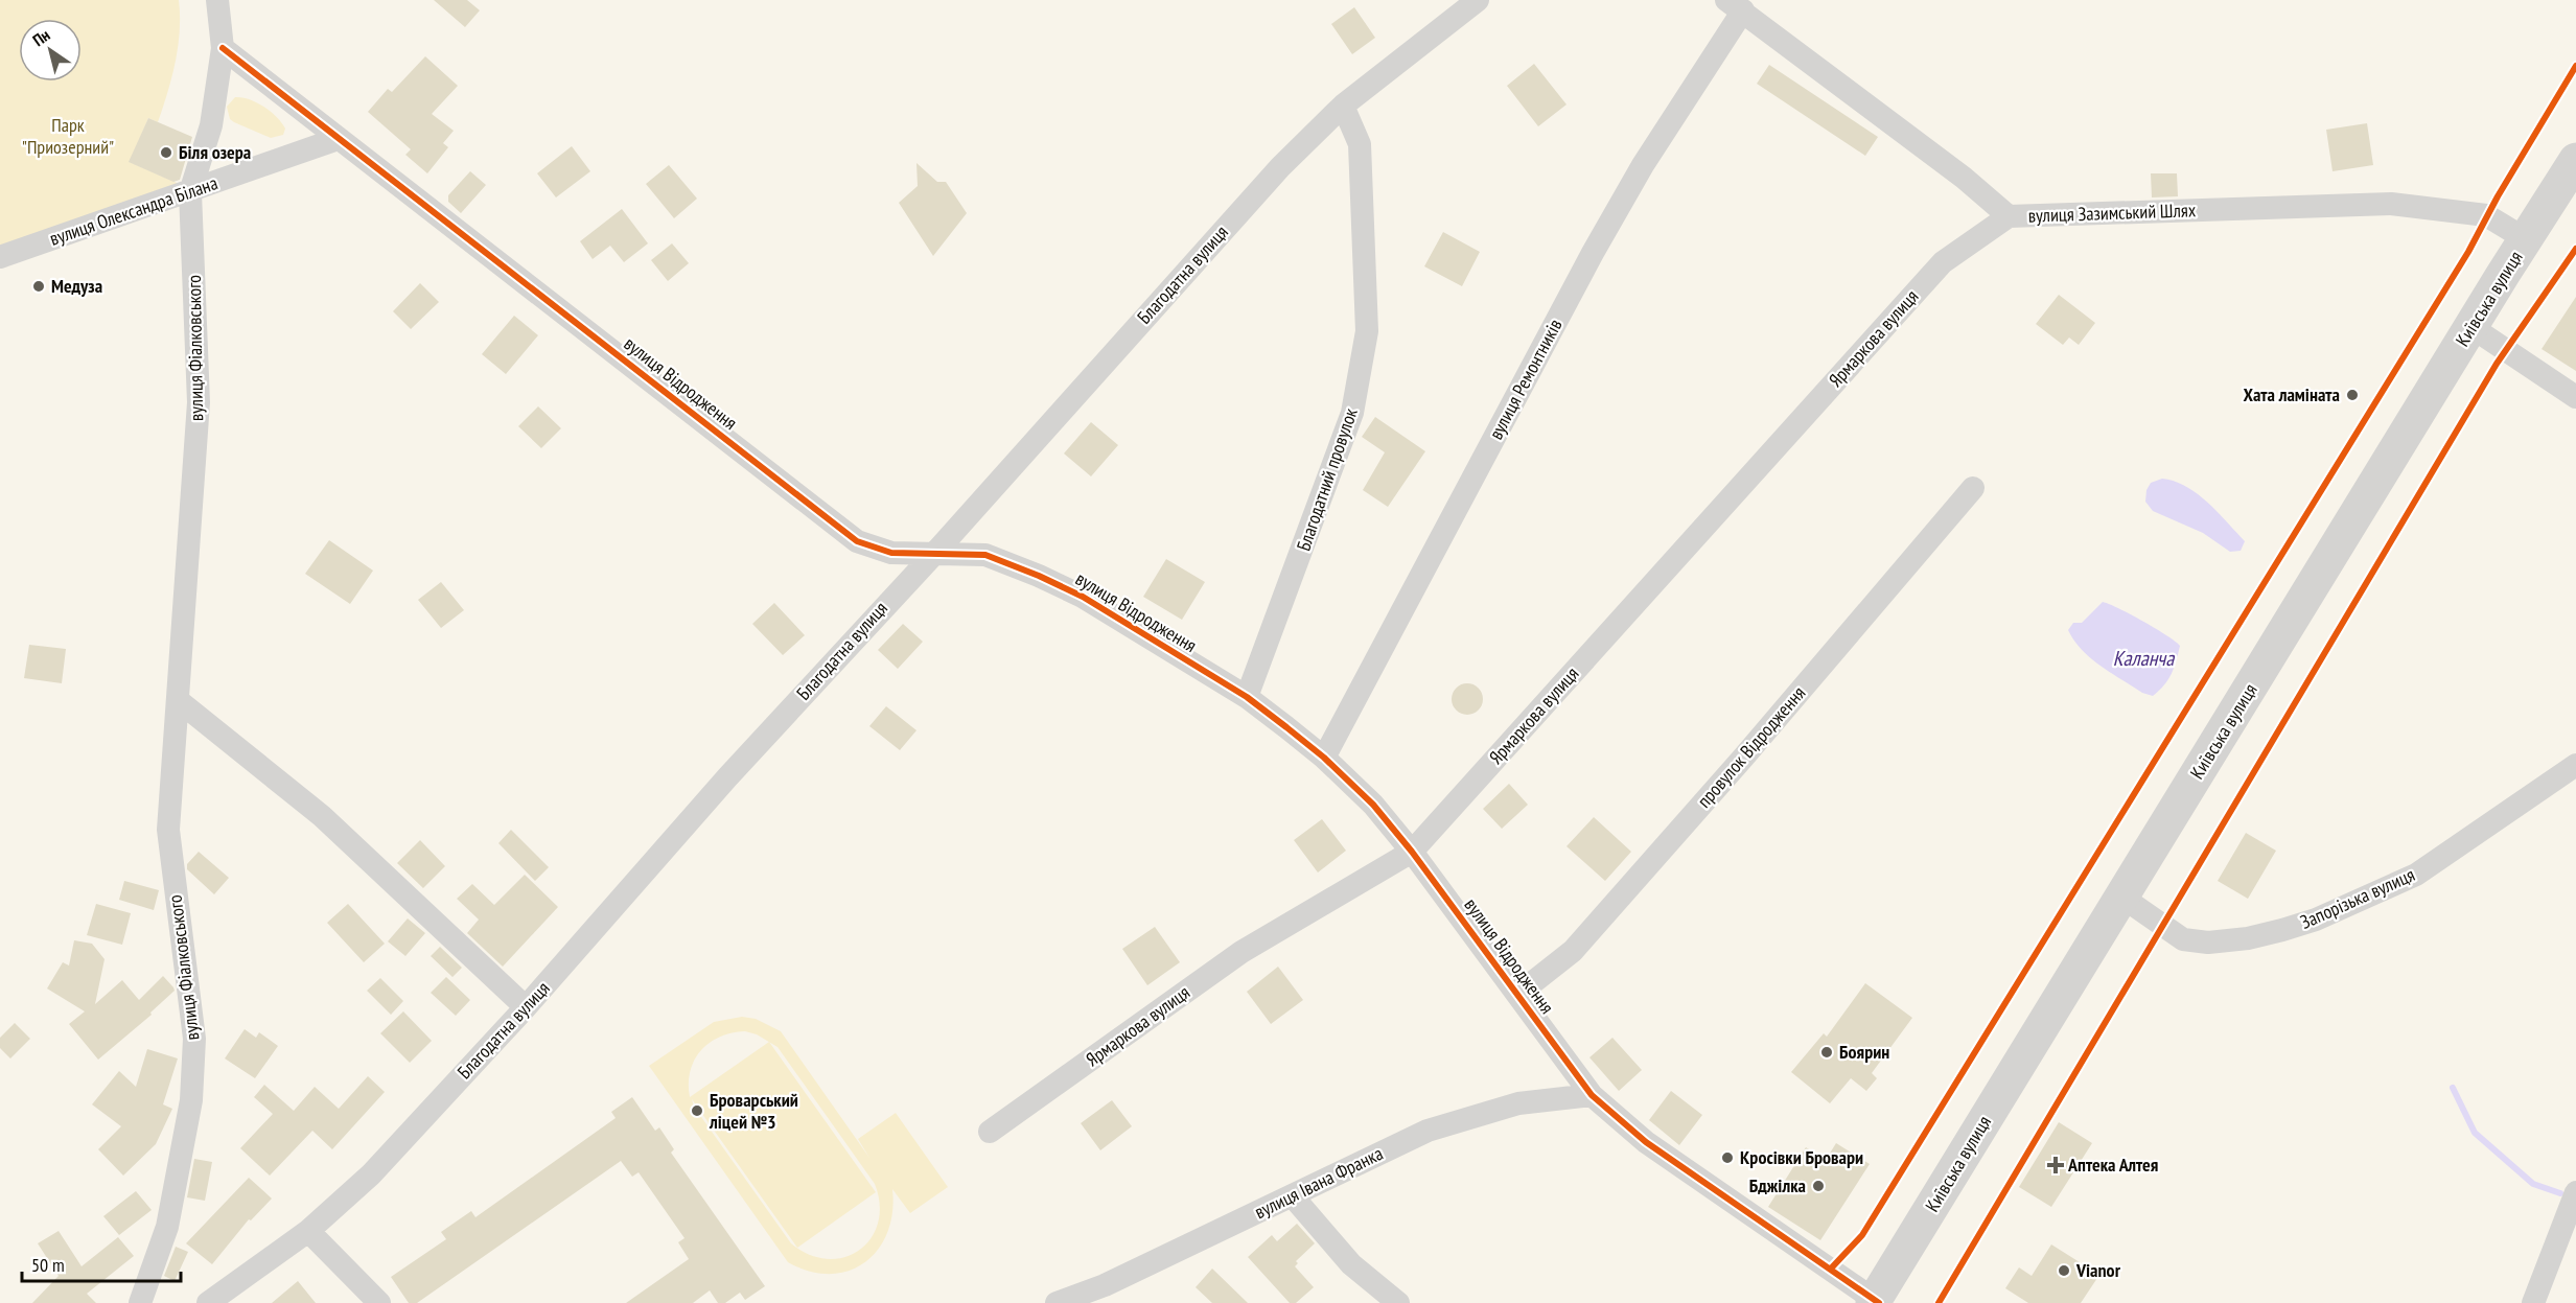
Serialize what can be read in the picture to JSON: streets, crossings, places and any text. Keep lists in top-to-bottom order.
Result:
{
  "streets": {
    "main road": ["Київська вулиця"],
    "street": [
      "вулиця Олександра Білана",
      "вулиця Зазимський Шлях",
      "Благодатна вулиця",
      "Ярмаркова вулиця",
      "вулиця Фіалковського",
      "вулиця Ремонтників",
      "вулиця Відродження",
      "Благодатний провулок",
      "провулок Відродження",
      "Запорізька вулиця",
      "вулиця Івана Франка"
    ]
  },
  "crossings": [
    ["вулиця Олександра Білана", "вулиця Фіалковського"],
    ["вулиця Олександра Білана", "вулиця Відродження"],
    ["вулиця Зазимський Шлях", "Київська вулиця"],
    ["вулиця Зазимський Шлях", "Ярмаркова вулиця"],
    ["вулиця Зазимський Шлях", "вулиця Ремонтників"],
    ["Благодатна вулиця", "вулиця Відродження"],
    ["Благодатна вулиця", "Благодатний провулок"],
    ["Київська вулиця", "вулиця Відродження"],
    ["Київська вулиця", "Запорізька вулиця"],
    ["Ярмаркова вулиця", "вулиця Відродження"],
    ["вулиця Фіалковського", "вулиця Відродження"],
    ["вулиця Ремонтників", "вулиця Відродження"],
    ["вулиця Відродження", "Благодатний провулок"],
    ["вулиця Відродження", "провулок Відродження"],
    ["вулиця Відродження", "вулиця Івана Франка"]
  ],
  "water": ["Каланча"],
  "parks": ["Парк \"Приозерний\""],
  "places": {
    "other": [
      "Біля озера",
      "Медуза",
      "Хата ламіната",
      "Боярин",
      "Броварський ліцей №3",
      "Кросівки Бровари",
      "Бджілка",
      "Vianor"
    ],
    "health": ["Аптека Алтея"]
  },
  "scale_bar": "50 m",
  "north": "top left"
}
